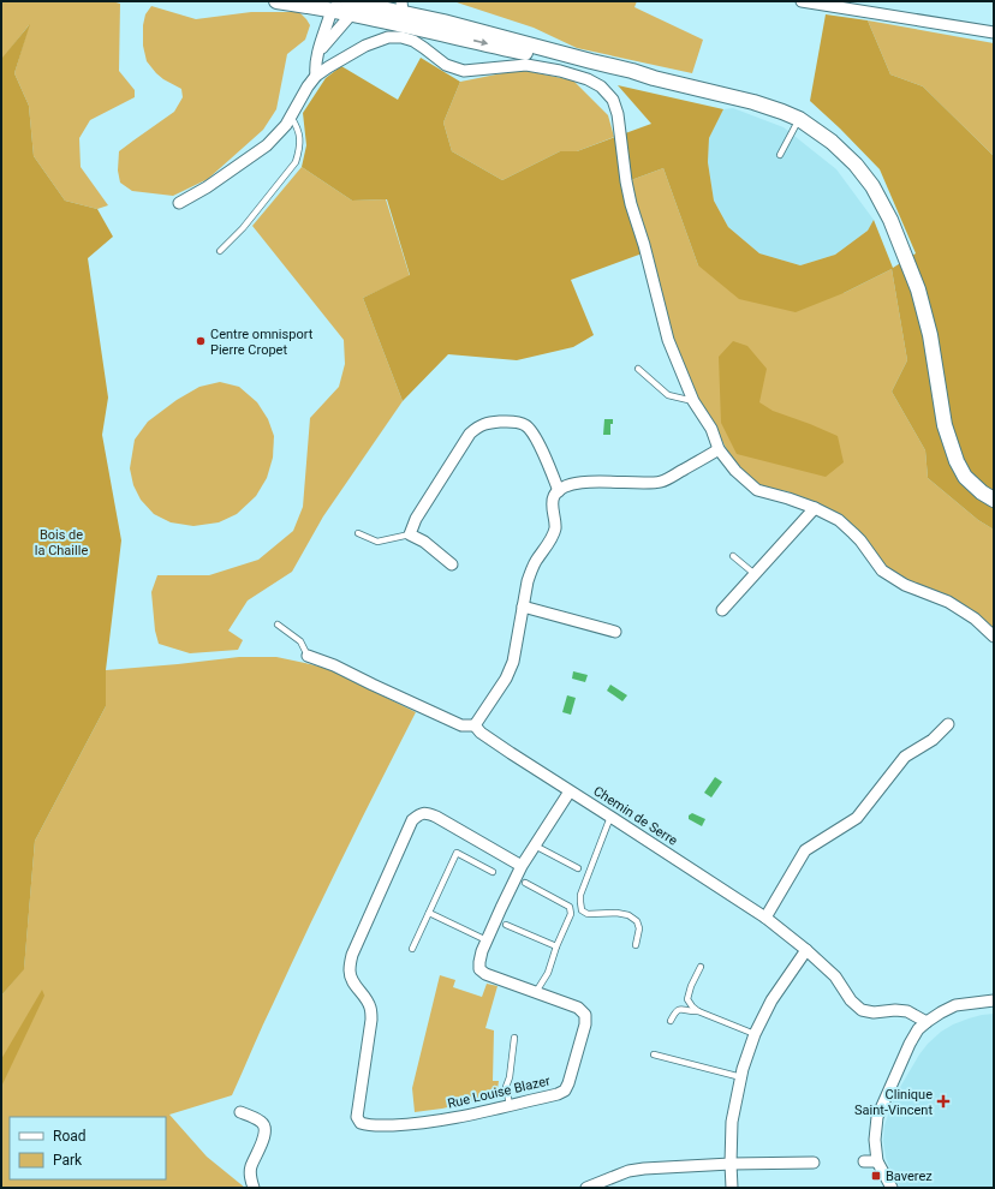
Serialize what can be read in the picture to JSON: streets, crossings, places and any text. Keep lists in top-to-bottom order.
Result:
{
  "streets": {
    "street": ["Chemin de Serre", "Rue Louise Blazer"]
  },
  "crossings": [
    ["Chemin de Serre", "Rue Louise Blazer"]
  ],
  "parks": ["Bois de la Chaille"],
  "places": {
    "other": ["Centre omnisport Pierre Cropet"],
    "health": ["Clinique Saint-Vincent"],
    "transit": ["Baverez"]
  },
  "legend": ["Road", "Park"]
}
